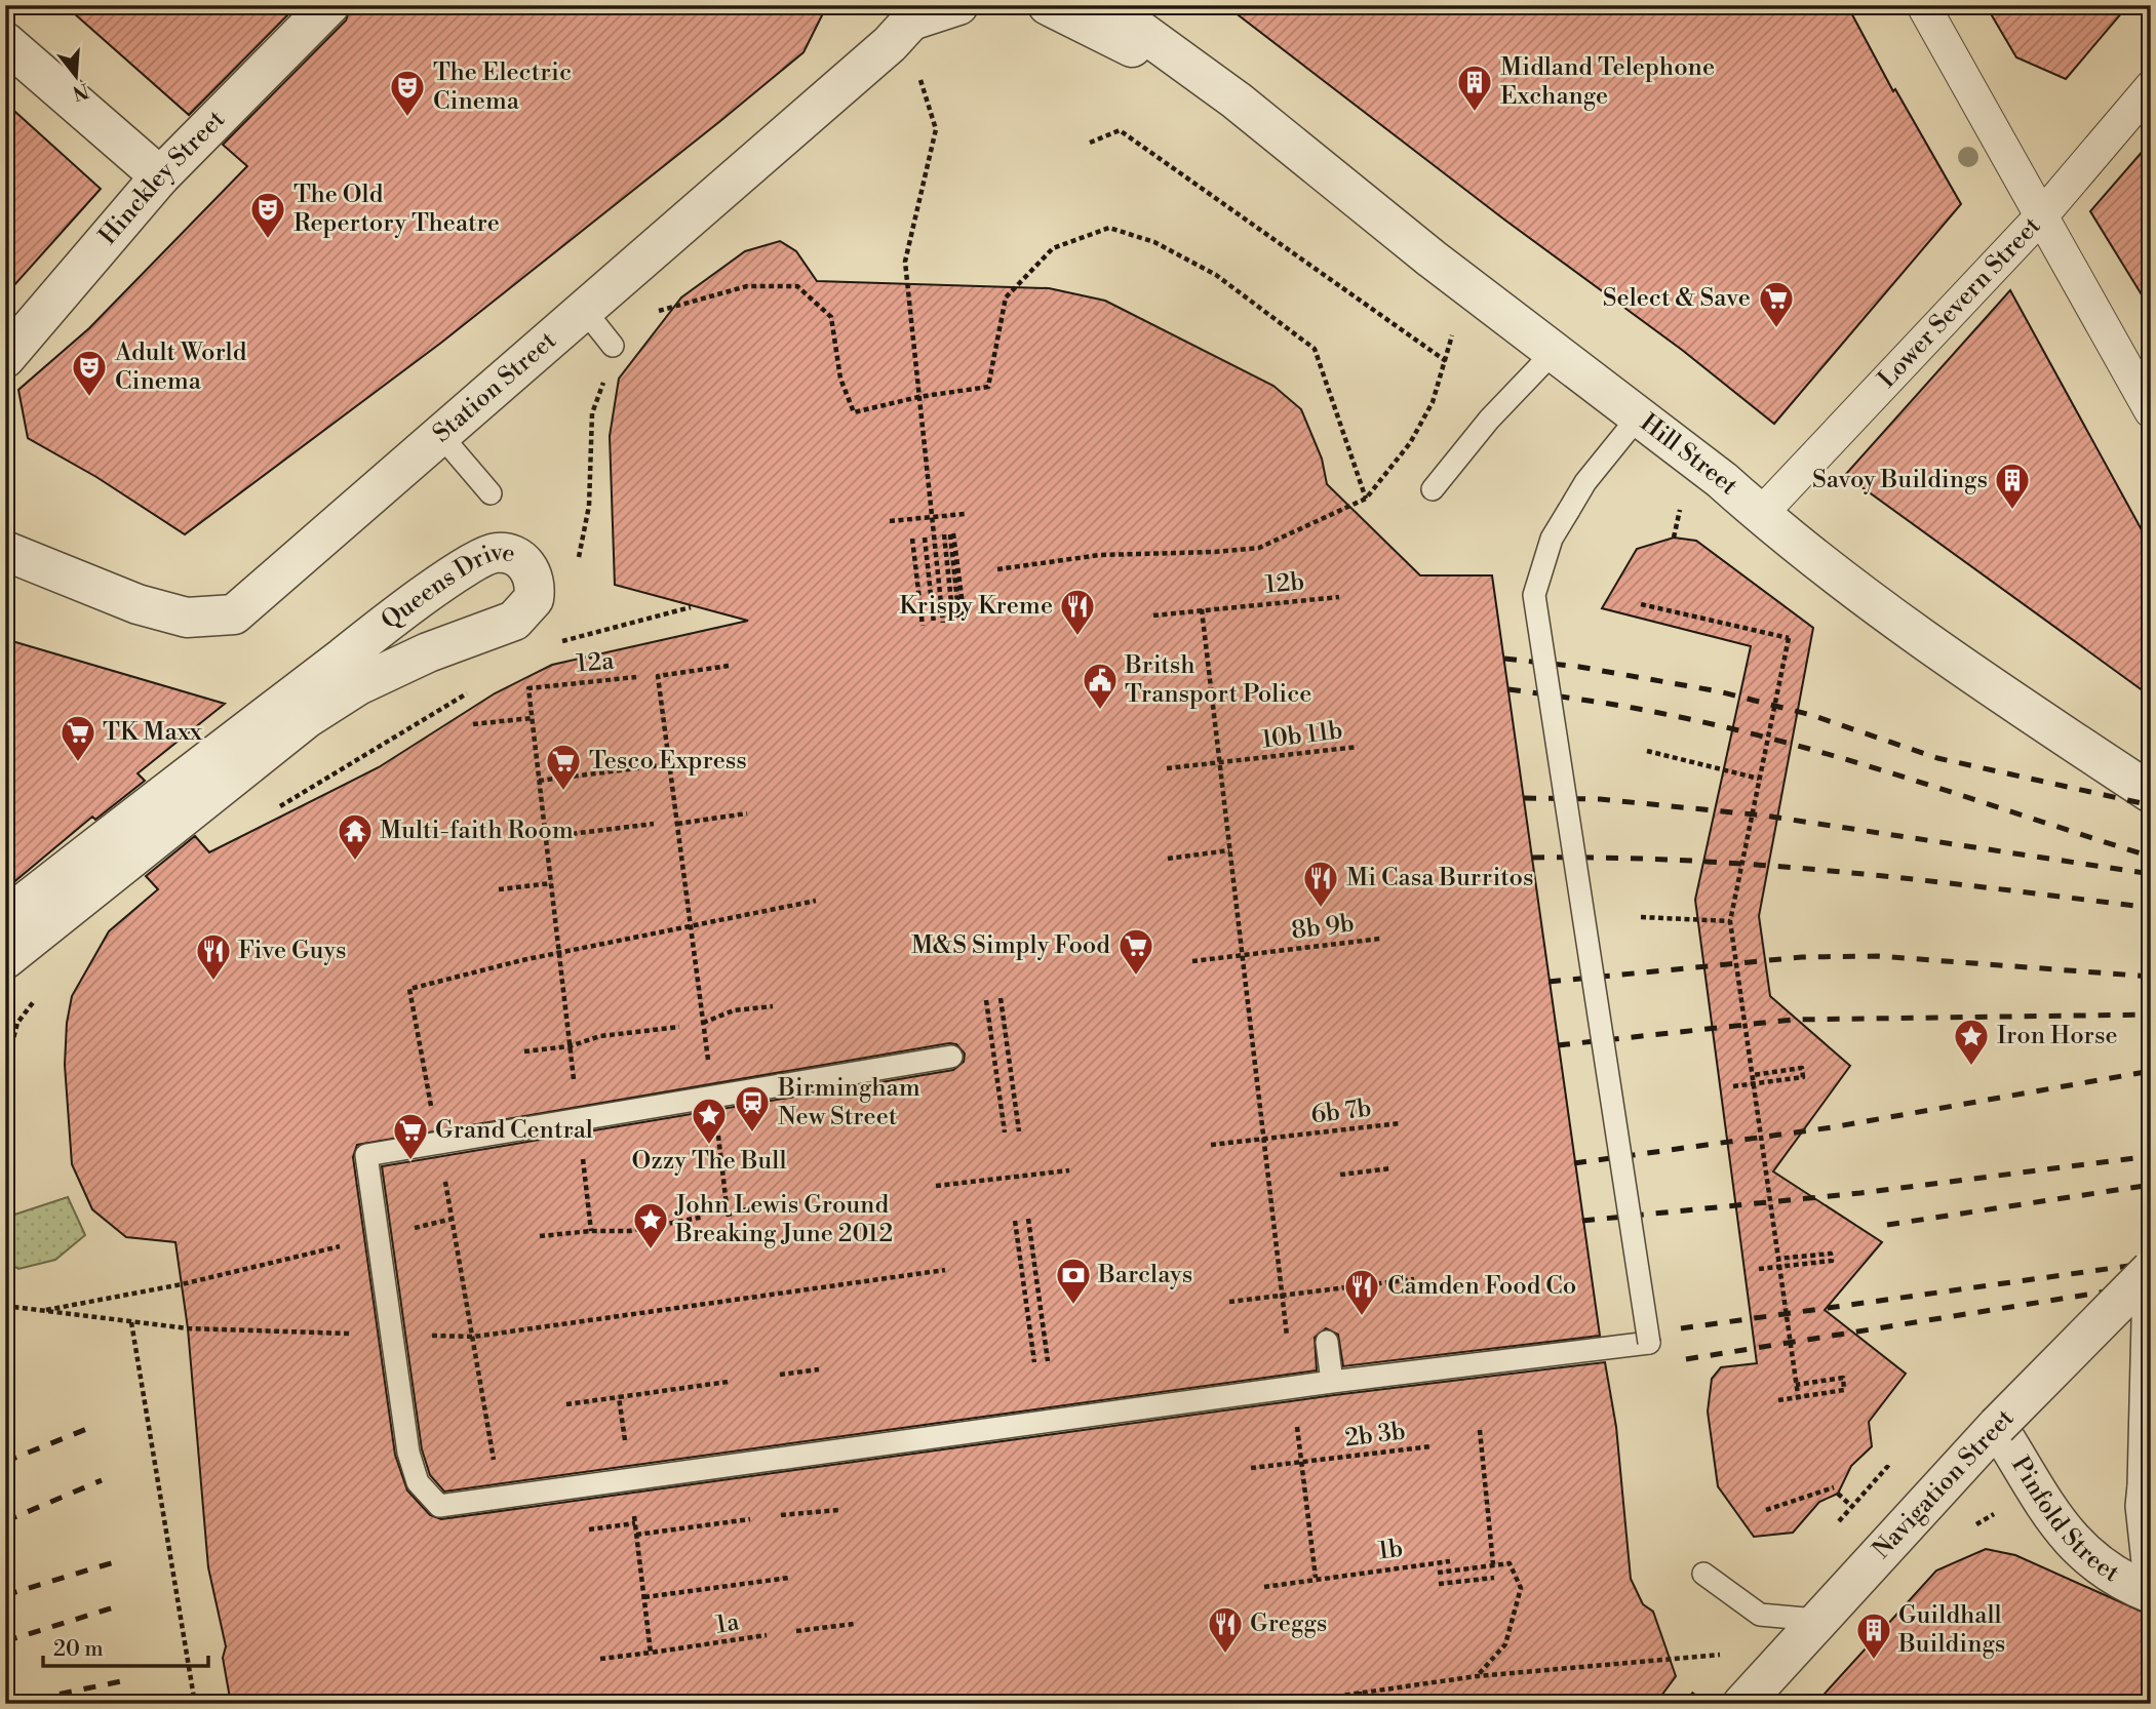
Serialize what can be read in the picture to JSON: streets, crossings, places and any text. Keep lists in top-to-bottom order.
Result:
{
  "streets": {
    "street": [
      "Hinckley Street",
      "Lower Severn Street",
      "Station Street",
      "Hill Street",
      "Queens Drive",
      "Navigation Street",
      "Pinfold Street"
    ],
    "path": [
      "12b",
      "12a",
      "10b 11b",
      "8b 9b",
      "6b 7b",
      "2b 3b",
      "1b",
      "1a"
    ]
  },
  "crossings": [
    ["Lower Severn Street", "Hill Street"],
    ["Navigation Street", "Pinfold Street"]
  ],
  "places": {
    "building": ["Midland Telephone Exchange", "Savoy Buildings", "Guildhall Buildings"],
    "theatre": ["The Electric Cinema", "The Old Repertory Theatre", "Adult World Cinema"],
    "supermarket": [
      "Select & Save",
      "TK Maxx",
      "Tesco Express",
      "M&S Simply Food",
      "Grand Central"
    ],
    "restaurant": [
      "Krispy Kreme",
      "Mi Casa Burritos",
      "Five Guys",
      "Camden Food Co",
      "Greggs"
    ],
    "public building": ["Britsh Transport Police"],
    "temple": ["Multi-faith Room"],
    "place": ["Iron Horse", "Ozzy The Bull", "John Lewis Ground Breaking June 2012"],
    "station": ["Birmingham New Street"],
    "bank": ["Barclays"]
  },
  "scale_bar": "20 m",
  "north": "bottom"
}
